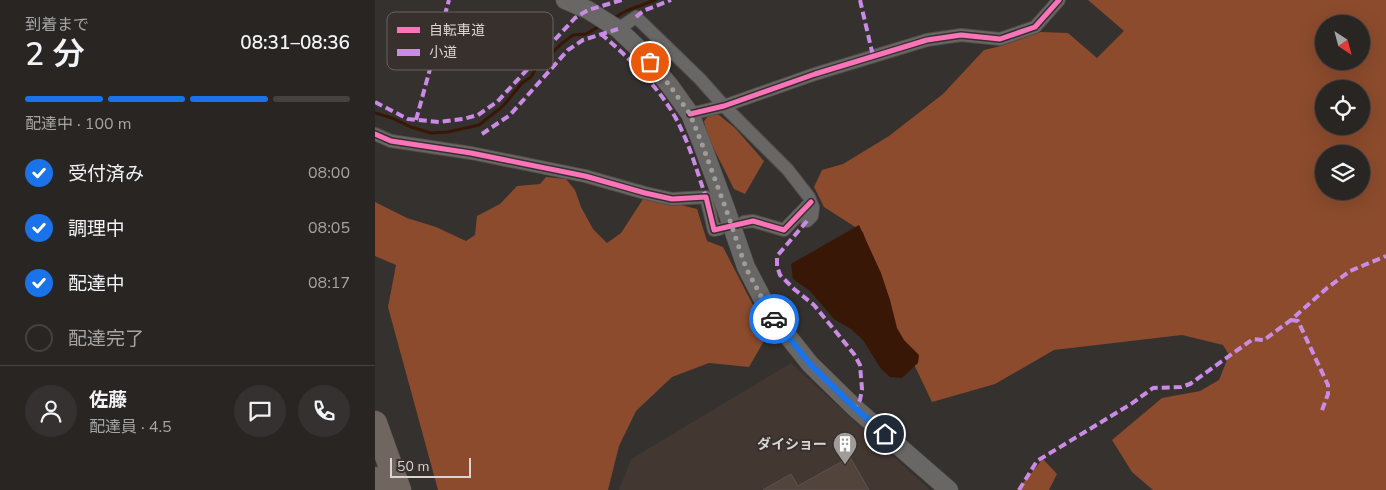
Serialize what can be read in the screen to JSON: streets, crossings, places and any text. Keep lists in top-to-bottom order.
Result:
{
  "places": {
    "building": ["ダイショー"]
  },
  "legend": ["自転車道", "小道"],
  "scale_bar": "50 m",
  "north": "bottom right",
  "page": {
    "heading": ["2 分", "到着まで", "08:31–08:36"],
    "panel": ["佐藤", "配達員 · 4.5"],
    "bar": "配達中 · 100 m",
    "list": [
      ["受付済み", "08:00"],
      ["調理中", "08:05"],
      ["配達中", "08:17"],
      "配達完了"
    ],
    "scale": "50 m"
  }
}
